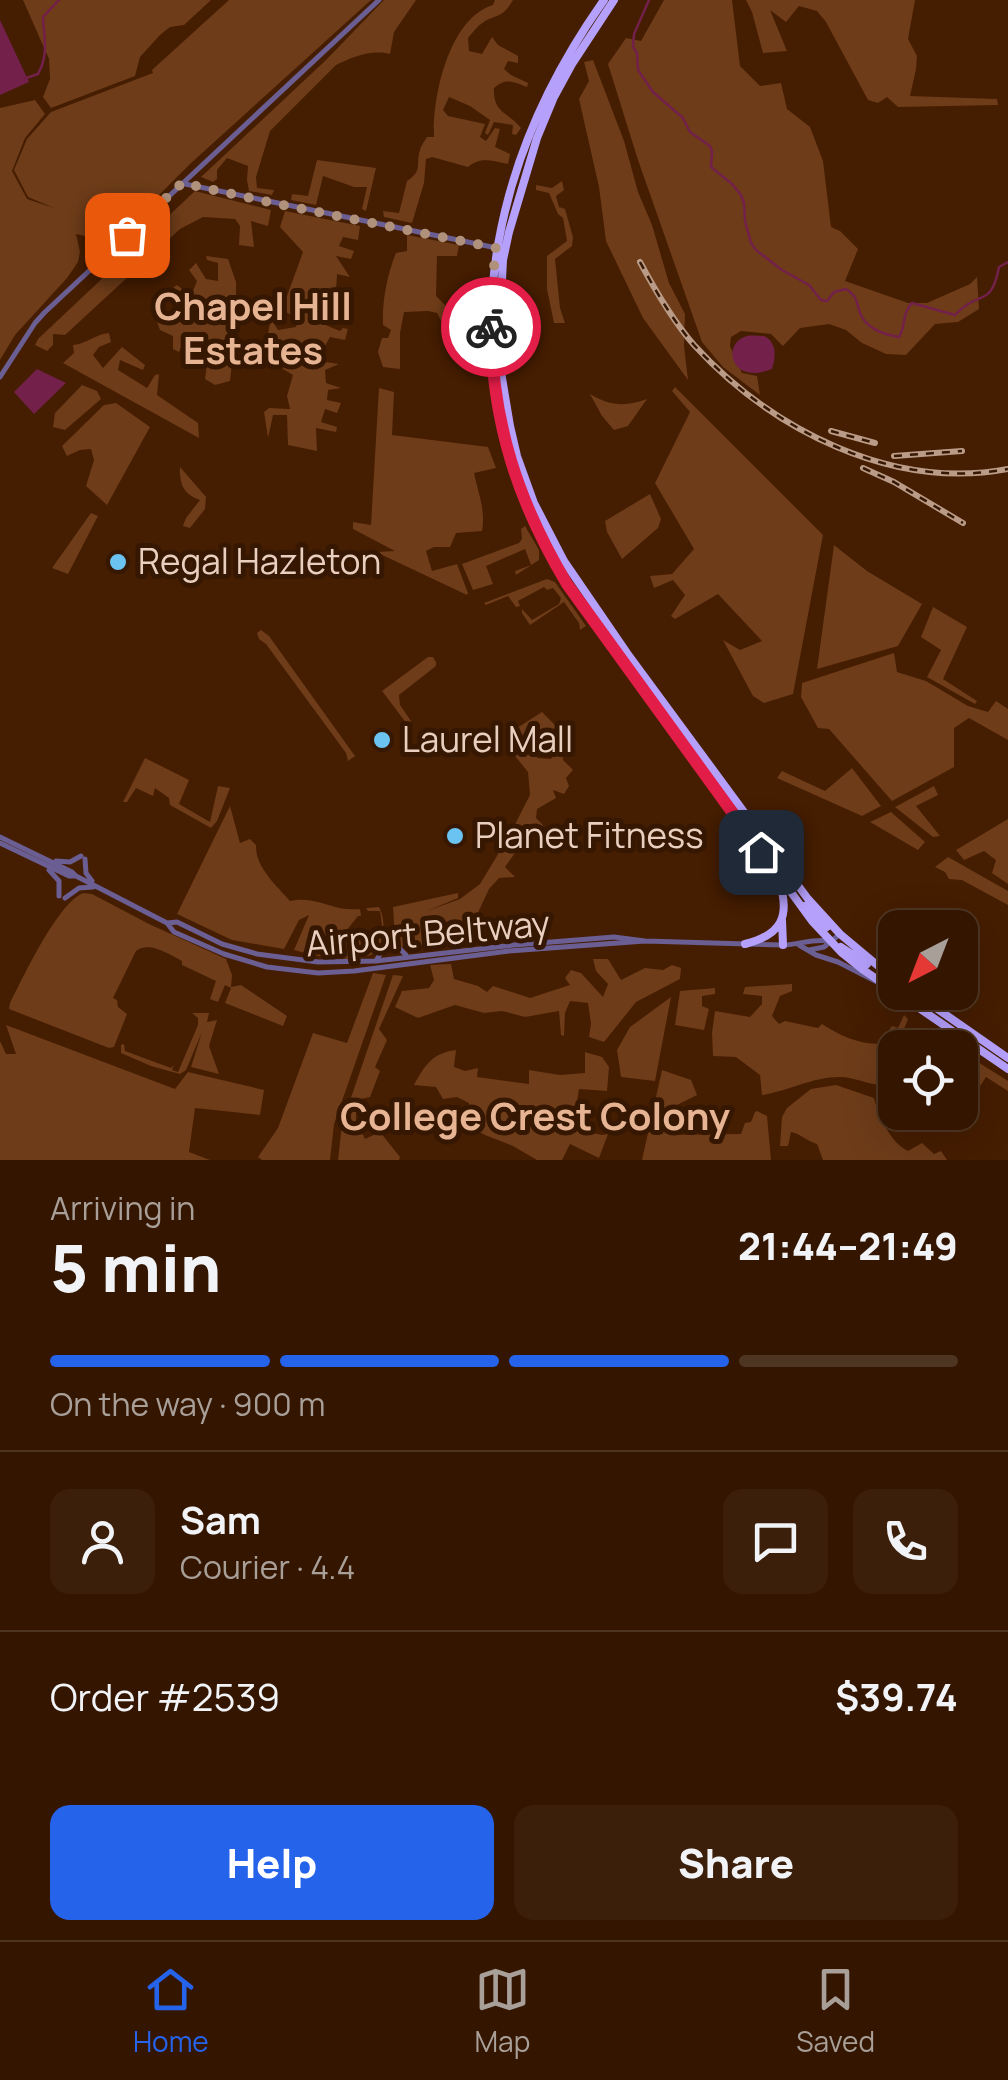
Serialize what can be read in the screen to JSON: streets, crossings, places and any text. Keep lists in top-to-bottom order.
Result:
{
  "streets": {
    "street": ["Airport Beltway"]
  },
  "districts": ["Chapel Hill Estates", "College Crest Colony"],
  "places": ["Regal Hazleton", "Laurel Mall", "Planet Fitness"],
  "north": "bottom left",
  "page": {
    "heading": ["5 min", "Arriving in", "21:44–21:49"],
    "panel": [
      "Sam",
      "Courier · 4.4",
      "Order #2539",
      "$39.74"
    ],
    "bar": "On the way · 900 m",
    "buttons": ["Help", "Share"],
    "tabs": ["Home", "Map", "Saved"]
  }
}
